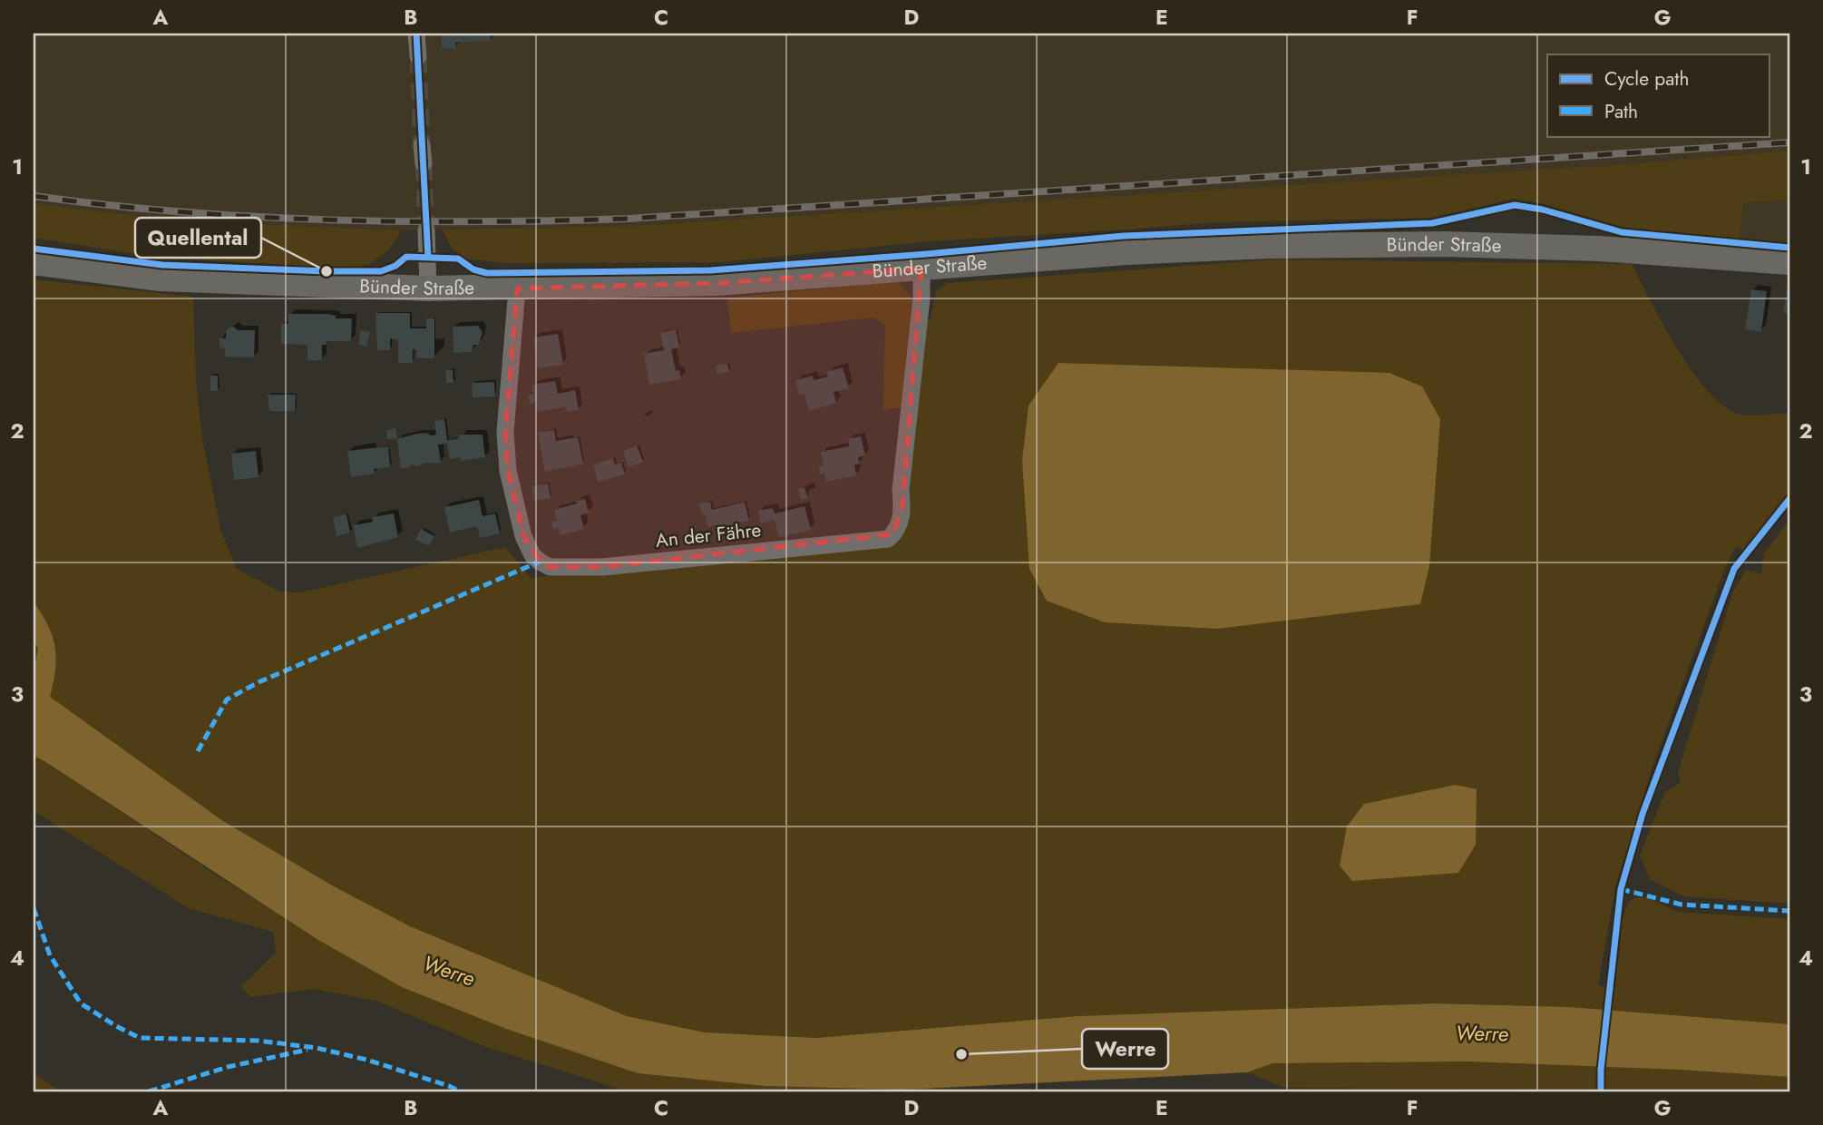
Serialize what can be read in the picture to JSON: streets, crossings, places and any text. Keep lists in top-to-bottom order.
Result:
{
  "streets": {
    "main road": ["Bünder Straße"],
    "street": ["An der Fähre"]
  },
  "crossings": [
    ["Bünder Straße", "An der Fähre"]
  ],
  "water": ["Werre"],
  "places": ["Quellental", "Werre"],
  "legend": ["Cycle path", "Path"],
  "grid": {
    "columns": [
      "A",
      "B",
      "C",
      "D",
      "E",
      "F",
      "G"
    ],
    "rows": [
      "1",
      "2",
      "3",
      "4"
    ]
  }
}
